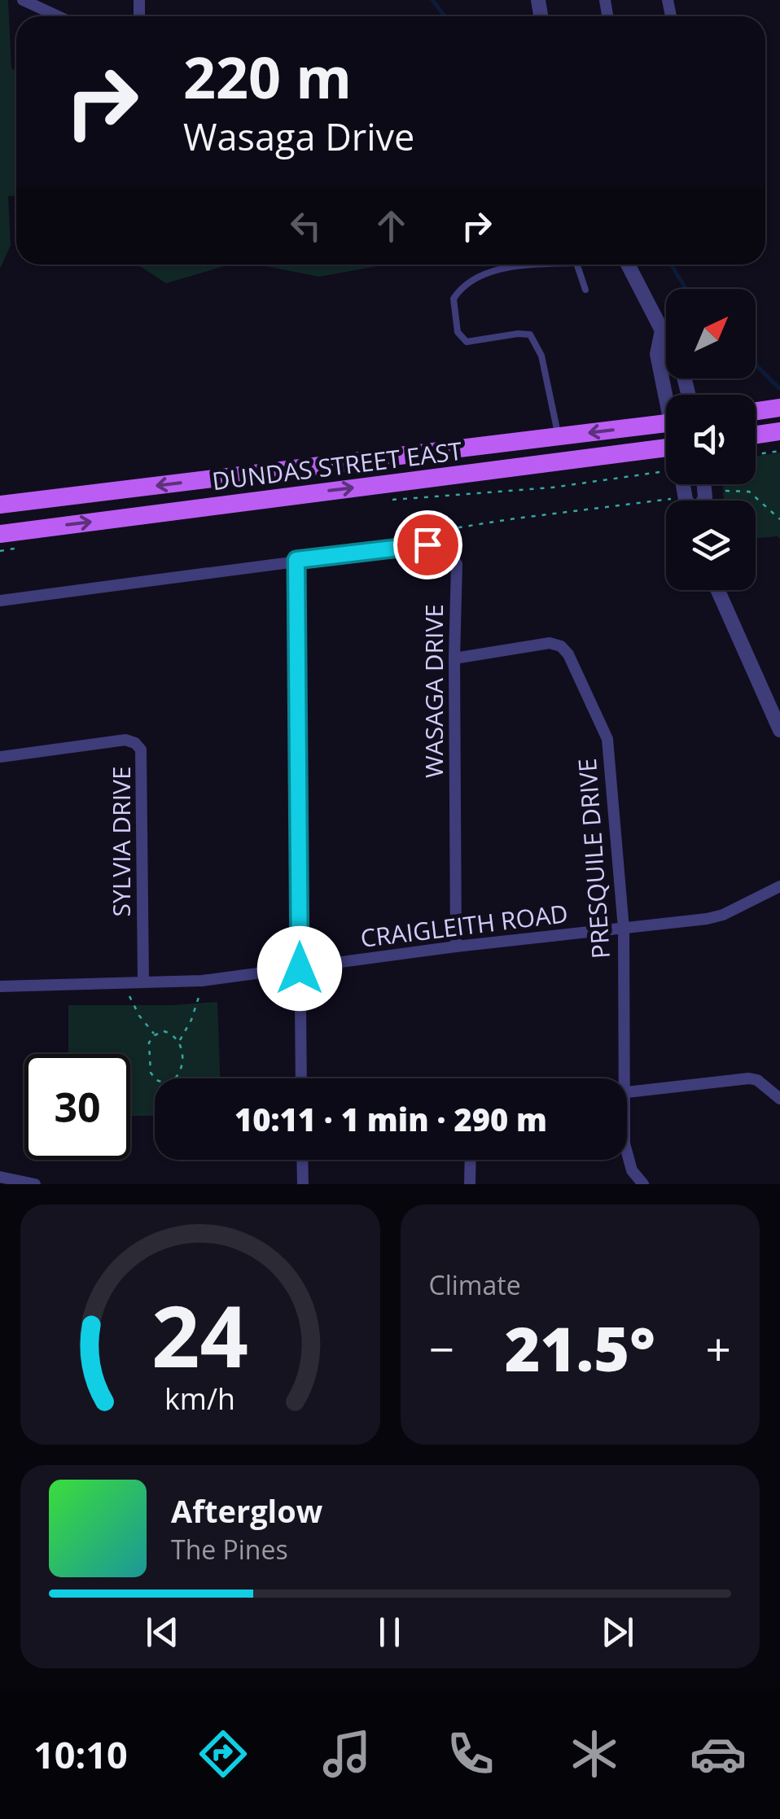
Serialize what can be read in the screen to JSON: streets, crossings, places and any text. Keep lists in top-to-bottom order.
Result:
{
  "streets": {
    "main road": ["DUNDAS STREET EAST"],
    "street": [
      "WASAGA DRIVE",
      "SYLVIA DRIVE",
      "PRESQUILE DRIVE",
      "CRAIGLEITH ROAD"
    ]
  },
  "crossings": [
    ["WASAGA DRIVE", "PRESQUILE DRIVE"],
    ["WASAGA DRIVE", "CRAIGLEITH ROAD"],
    ["SYLVIA DRIVE", "CRAIGLEITH ROAD"],
    ["PRESQUILE DRIVE", "CRAIGLEITH ROAD"]
  ],
  "north": "top right",
  "page": {
    "turn": ["220 m", "Wasaga Drive"],
    "limit": "30",
    "trip": "10:11 · 1 min · 290 m",
    "tile": "Climate",
    "heat": ["−", "21.5°", "+"],
    "song": ["Afterglow", "The Pines"],
    "tabs": "10:10",
    "gauge": ["24", "km/h"]
  }
}
